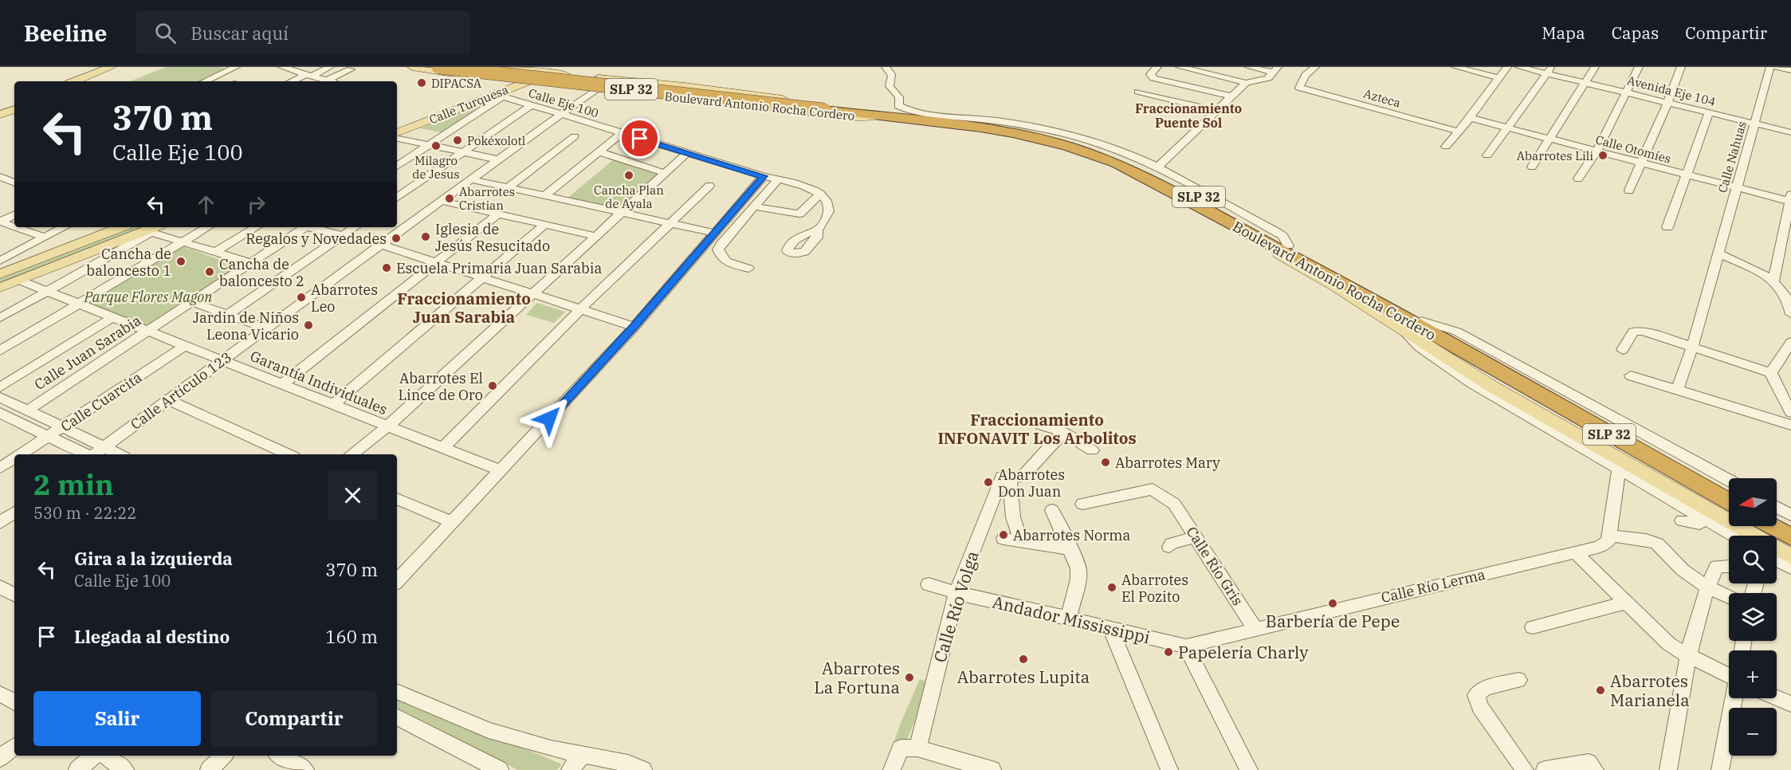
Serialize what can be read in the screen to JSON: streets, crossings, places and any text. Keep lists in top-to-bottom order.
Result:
{
  "streets": {
    "highway": ["SLP 32", "Boulevard Antonio Rocha Cordero"],
    "main road": ["Calle Turquesa"],
    "street": [
      "Avenida Eje 104",
      "Azteca",
      "Calle Eje 100",
      "Calle Otomíes",
      "Calle Nahuas",
      "Calle Juan Sarabia",
      "Garantía Individuales",
      "Calle Artículo 123",
      "Calle Cuarcita",
      "Calle Río Gris",
      "Calle Río Lerma",
      "Calle Río Volga",
      "Andador Mississippi"
    ]
  },
  "crossings": [
    ["Avenida Eje 104", "Calle Nahuas"],
    ["Calle Eje 100", "Calle Turquesa"],
    ["Calle Eje 100", "Calle Artículo 123"],
    ["Calle Turquesa", "Boulevard Antonio Rocha Cordero"],
    ["Boulevard Antonio Rocha Cordero", "Calle Artículo 123"],
    ["Calle Otomíes", "Calle Nahuas"],
    ["Calle Juan Sarabia", "Garantía Individuales"],
    ["Garantía Individuales", "Calle Artículo 123"],
    ["Garantía Individuales", "Calle Cuarcita"],
    ["Calle Río Gris", "Calle Río Lerma"],
    ["Calle Río Lerma", "Andador Mississippi"],
    ["Calle Río Volga", "Andador Mississippi"]
  ],
  "districts": ["Fraccionamiento Puente Sol", "Fraccionamiento Juan Sarabia", "Fraccionamiento INFONAVIT Los Arbolitos"],
  "parks": ["Parque Flores Magon"],
  "places": [
    "DIPACSA",
    "Pokéxolotl",
    "Milagro de Jesus",
    "Abarrotes Lili",
    "Cancha Plan de Ayala",
    "Abarrotes Cristian",
    "Iglesia de Jesús Resucitado",
    "Regalos y Novedades",
    "Cancha de baloncesto 1",
    "Escuela Primaria Juan Sarabia",
    "Cancha de baloncesto 2",
    "Abarrotes Leo",
    "Jardin de Niños Leona Vicario",
    "Abarrotes El Lince de Oro",
    "Abarrotes Mary",
    "Abarrotes Don Juan",
    "Abarrotes Norma",
    "Abarrotes El Pozito",
    "Barbería de Pepe",
    "Papelería Charly",
    "Abarrotes Lupita",
    "Abarrotes La Fortuna",
    "Abarrotes Marianela"
  ],
  "north": "left",
  "page": {
    "header": "Beeline",
    "search": "Buscar aquí",
    "nav": ["Mapa", "Capas", "Compartir"],
    "turn": ["370 m", "Calle Eje 100"],
    "heading": ["2 min", "530 m · 22:22"],
    "map_buttons": ["+", "−"],
    "list": [
      {
        "name": "Gira a la izquierda",
        "note": "Calle Eje 100",
        "value": "370 m"
      },
      {
        "name": "Llegada al destino",
        "value": "160 m"
      }
    ],
    "buttons": ["Salir", "Compartir"]
  }
}
